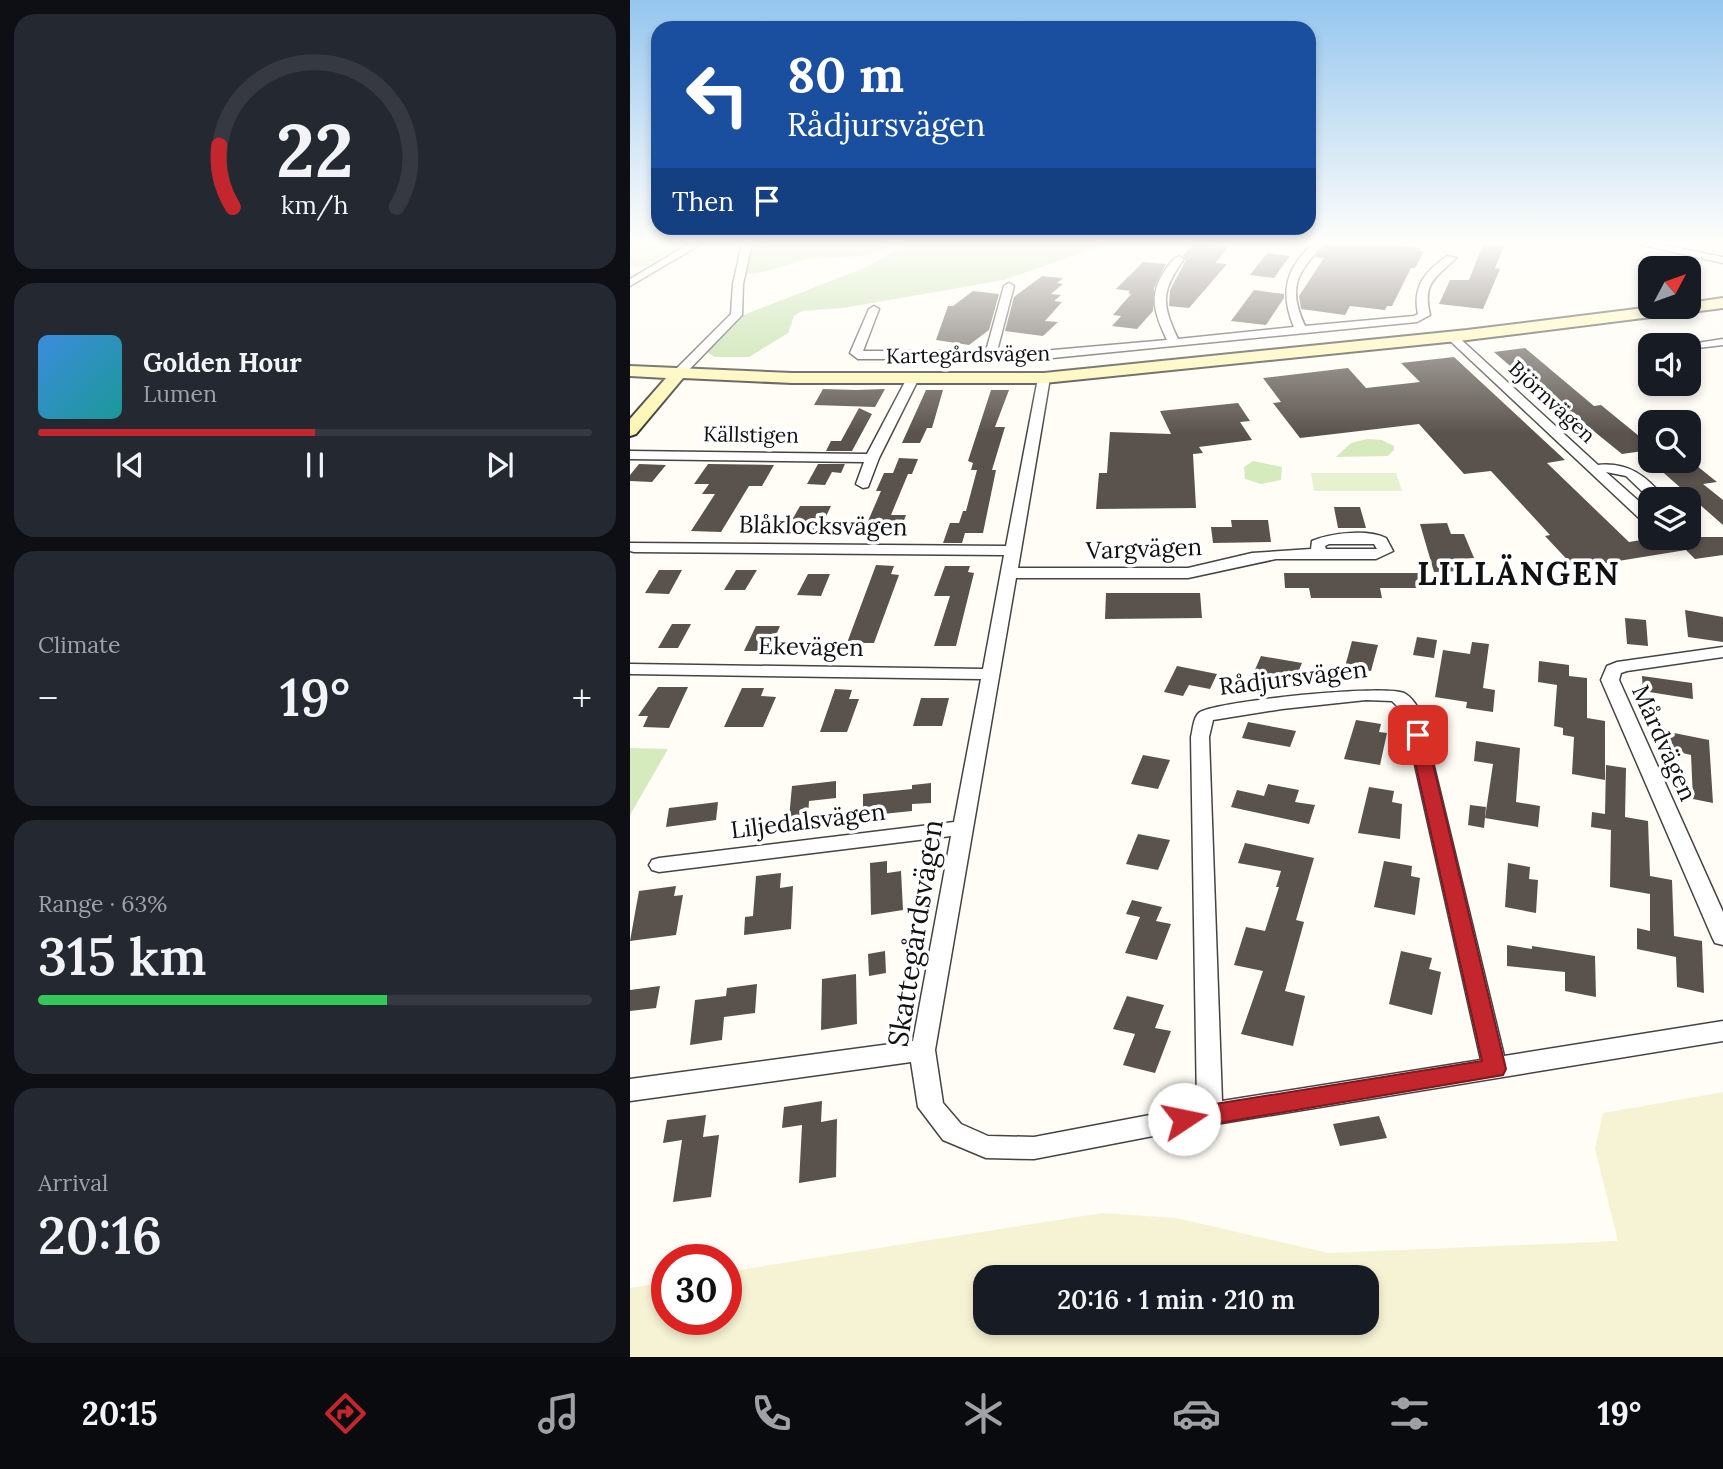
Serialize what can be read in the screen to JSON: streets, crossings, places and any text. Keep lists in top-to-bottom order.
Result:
{
  "streets": {
    "street": [
      "Kartegårdsvägen",
      "Björnvägen",
      "Källstigen",
      "Blåklocksvägen",
      "Vargvägen",
      "Ekevägen",
      "Rådjursvägen",
      "Mårdvägen",
      "Liljedalsvägen",
      "Skattegårdsvägen"
    ]
  },
  "crossings": [
    ["Kartegårdsvägen", "Björnvägen"],
    ["Kartegårdsvägen", "Skattegårdsvägen"],
    ["Blåklocksvägen", "Skattegårdsvägen"],
    ["Vargvägen", "Skattegårdsvägen"],
    ["Ekevägen", "Skattegårdsvägen"],
    ["Rådjursvägen", "Skattegårdsvägen"],
    ["Liljedalsvägen", "Skattegårdsvägen"]
  ],
  "districts": ["LILLÄNGEN"],
  "north": "top right",
  "page": {
    "turn": ["80 m", "Rådjursvägen"],
    "then": "Then",
    "song": ["Golden Hour", "Lumen"],
    "tile": [
      "Climate",
      ["Range · 63%", "315 km"],
      ["Arrival", "20:16"]
    ],
    "heat": ["−", "19°", "+"],
    "limit": "30",
    "trip": "20:16 · 1 min · 210 m",
    "tabs": ["20:15", "19°"],
    "gauge": ["22", "km/h"]
  }
}
